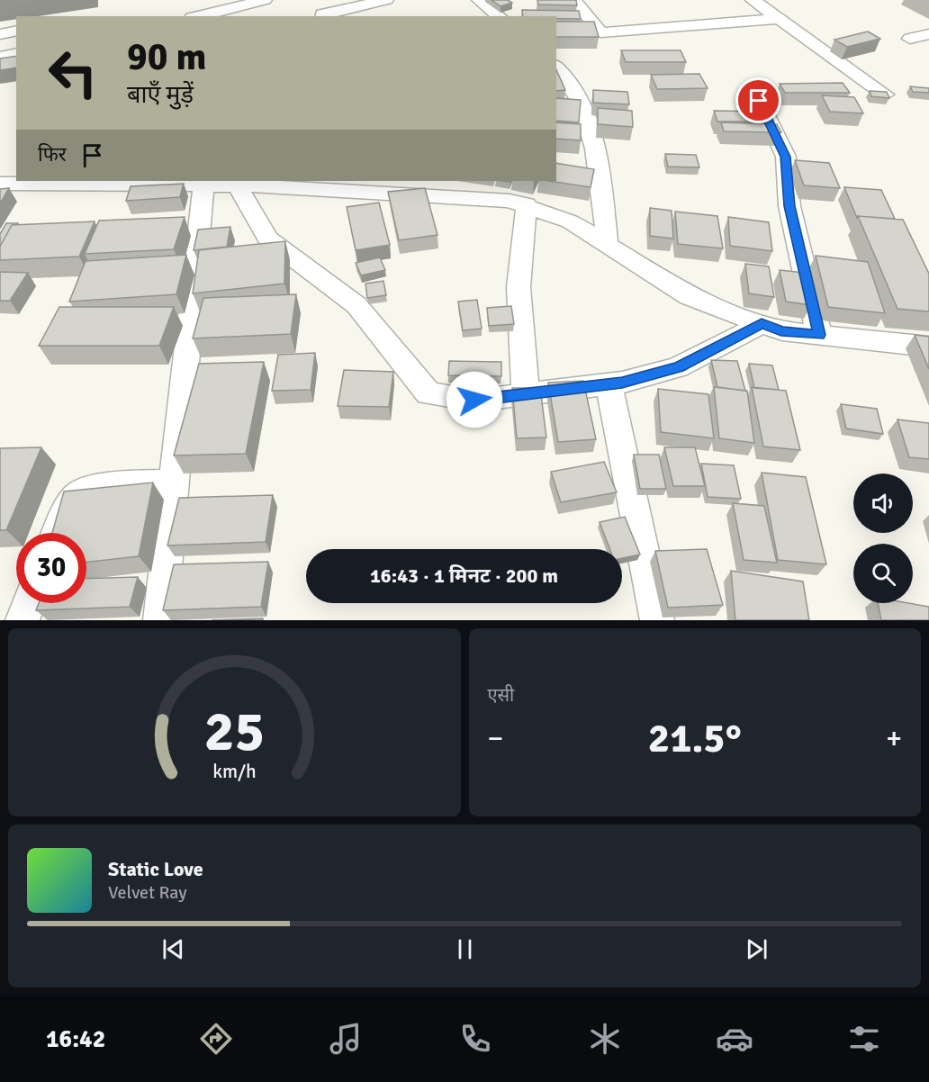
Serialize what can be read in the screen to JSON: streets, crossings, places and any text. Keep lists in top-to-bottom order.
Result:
{
  "page": {
    "turn": ["90 m", "बाएँ मुड़ें"],
    "then": "फिर",
    "limit": "30",
    "trip": "16:43 · 1 मिनट · 200 m",
    "tile": "एसी",
    "heat": ["−", "21.5°", "+"],
    "song": ["Static Love", "Velvet Ray"],
    "tabs": "16:42",
    "gauge": ["25", "km/h"]
  }
}
